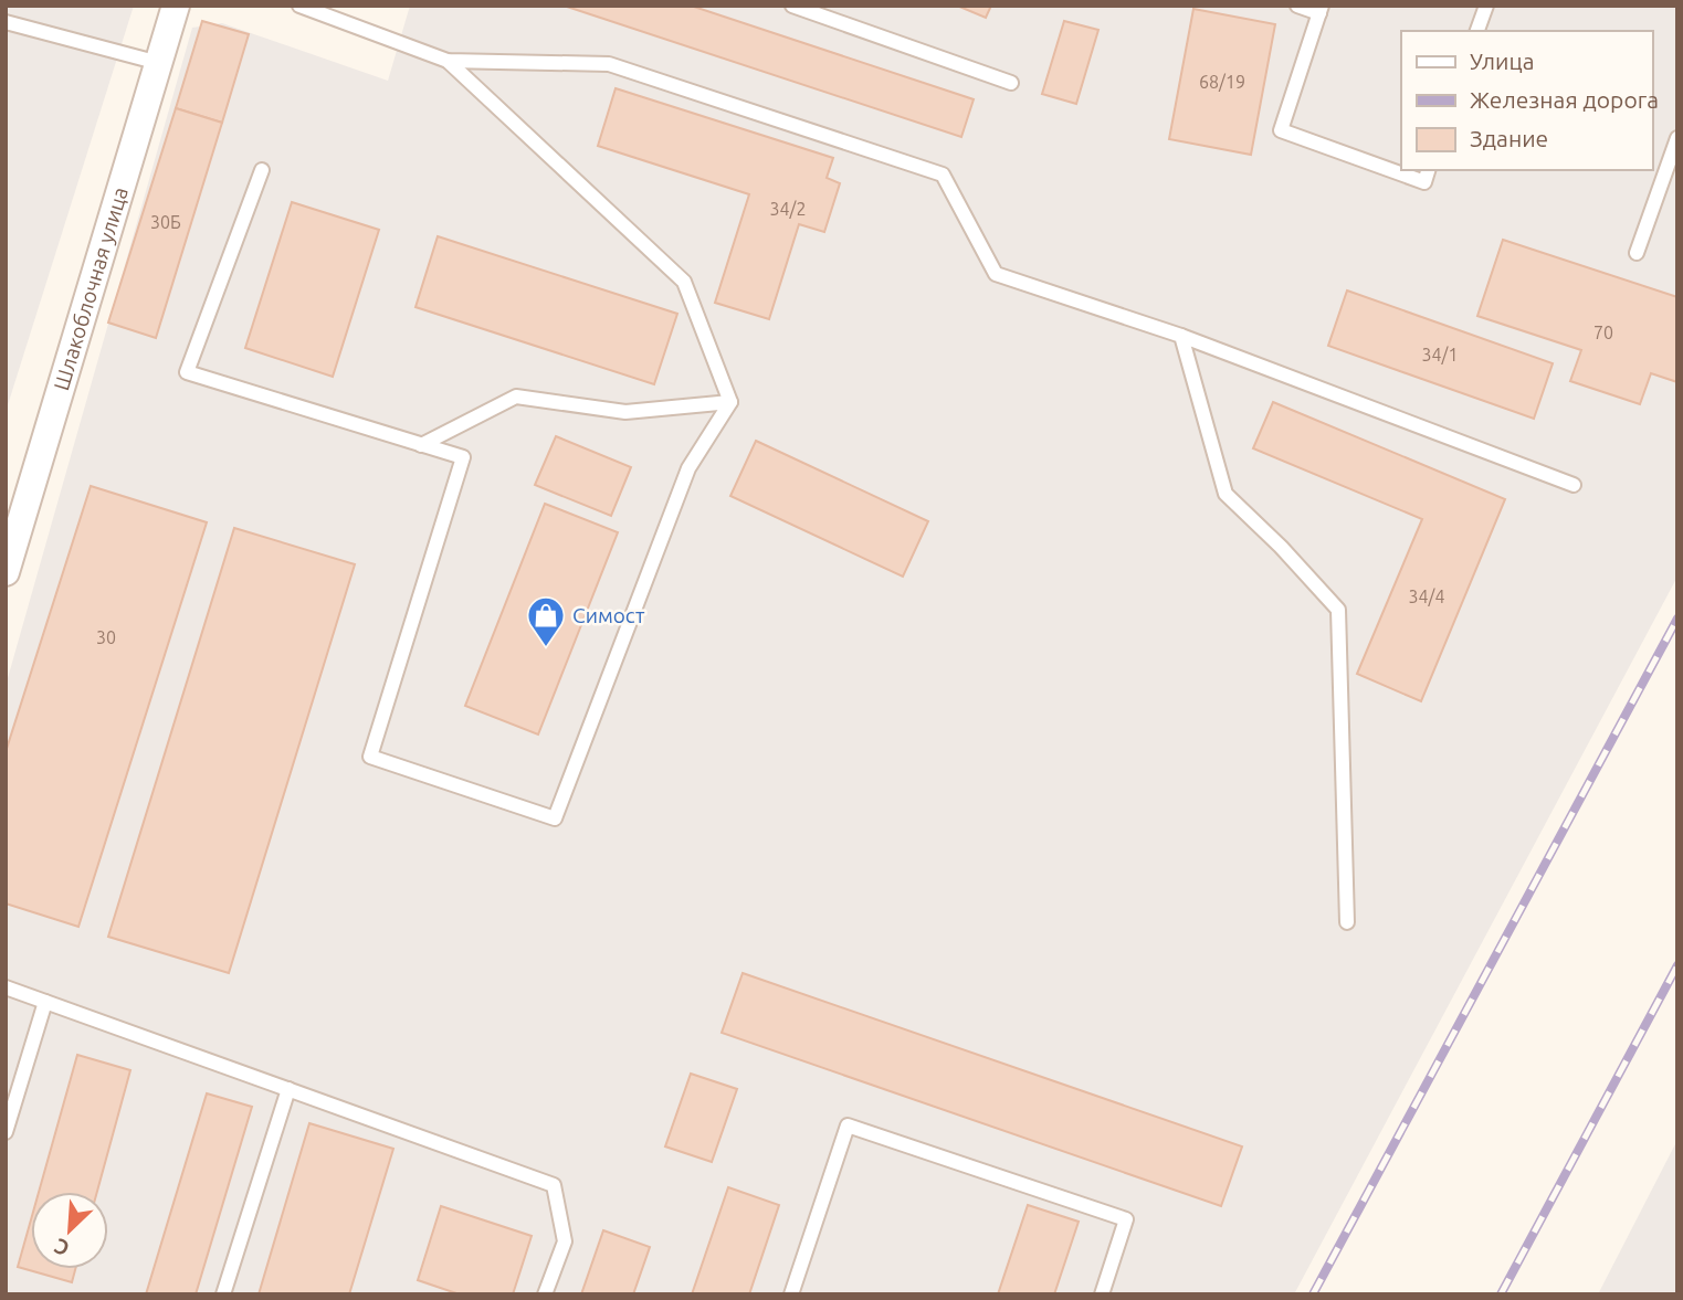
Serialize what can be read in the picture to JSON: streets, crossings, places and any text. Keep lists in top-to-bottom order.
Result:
{
  "streets": {
    "street": ["Шлакоблочная улица"]
  },
  "places": {
    "shop": ["Симост"]
  },
  "house_numbers": [
    "68/19",
    "34/2",
    "30Б",
    "70",
    "34/1",
    "34/4",
    "30"
  ],
  "legend": ["Улица", "Железная дорога", "Здание"],
  "north": "bottom left"
}
